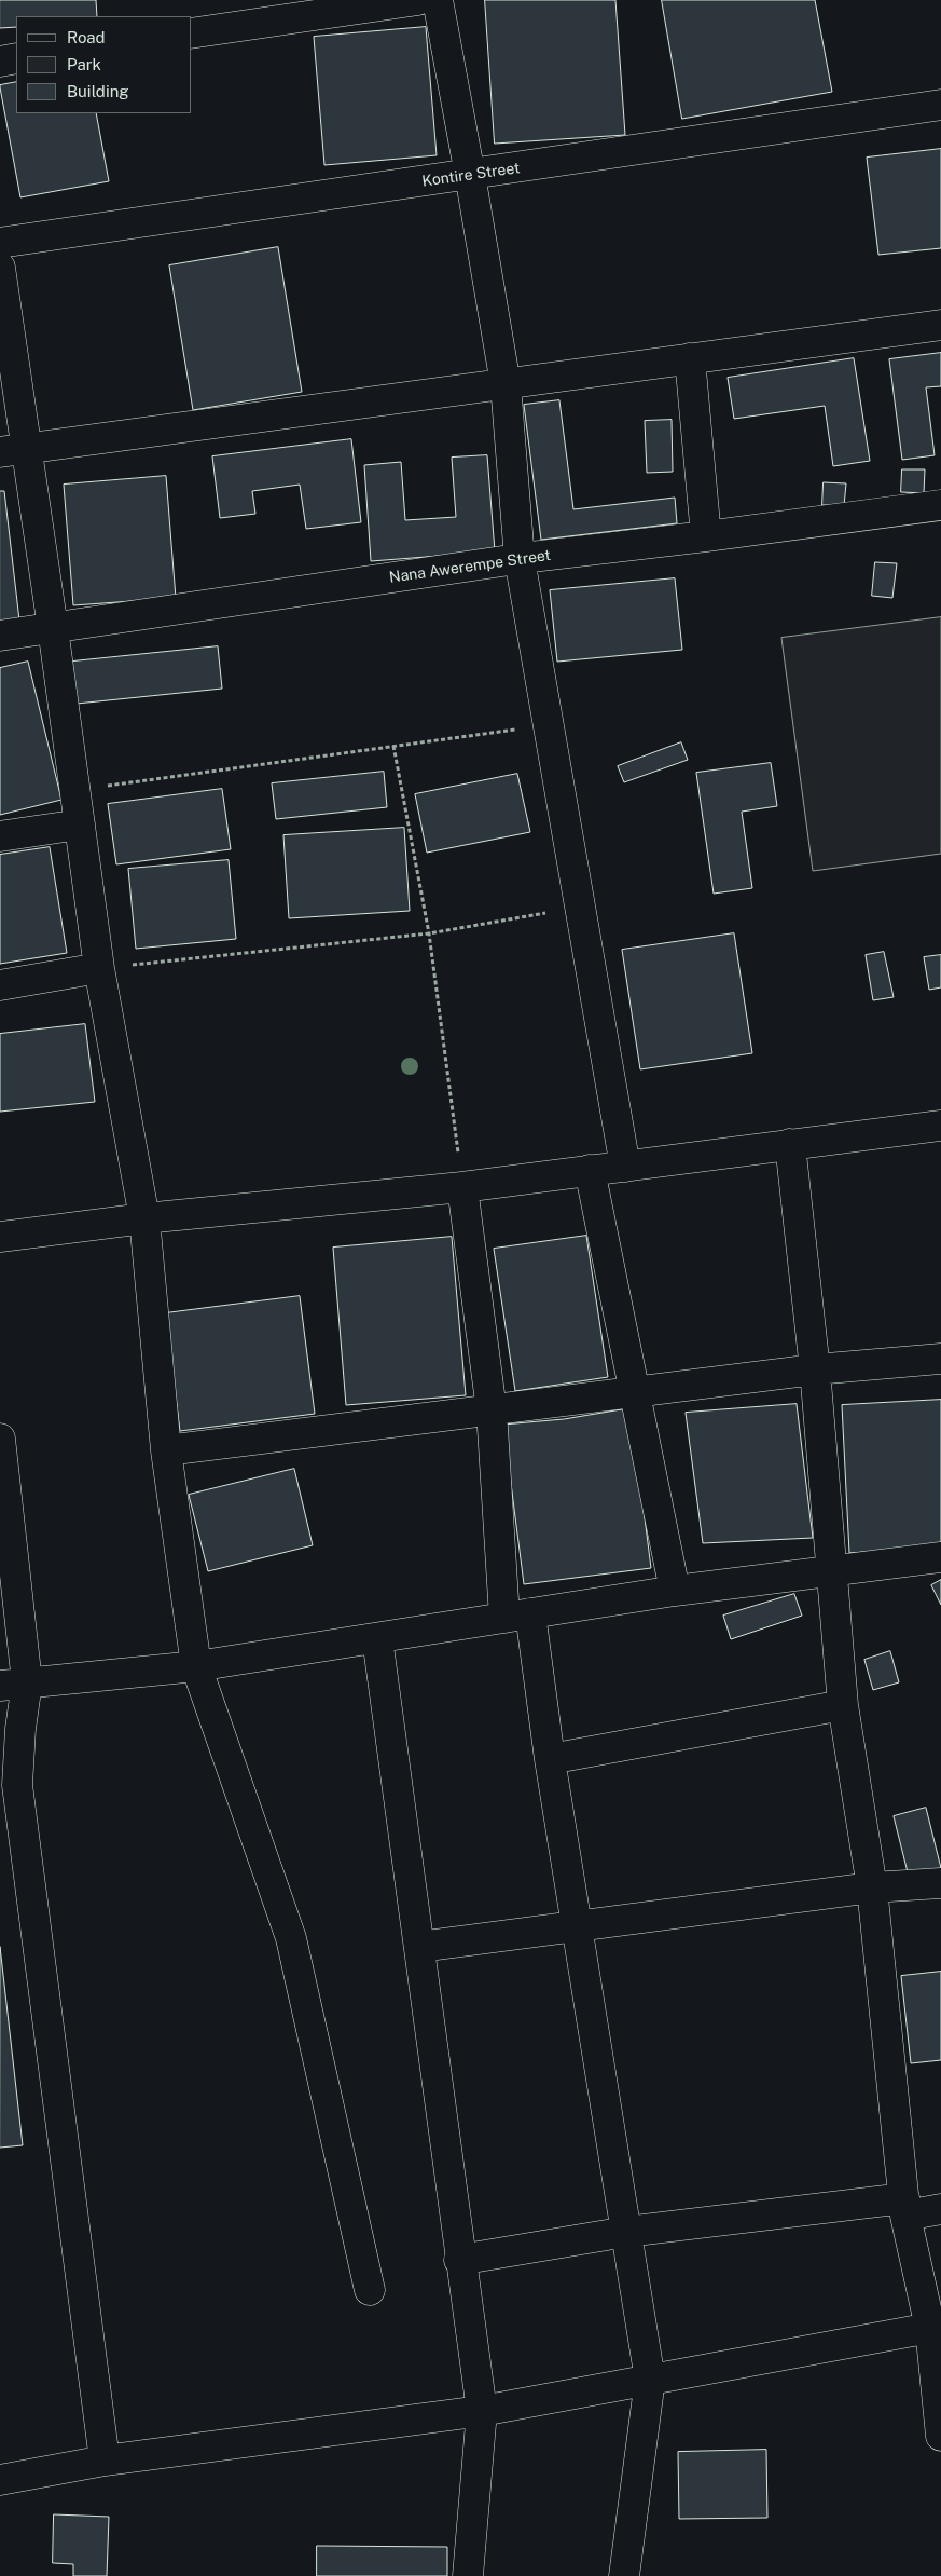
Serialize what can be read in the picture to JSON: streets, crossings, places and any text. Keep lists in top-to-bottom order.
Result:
{
  "streets": {
    "street": ["Kontire Street", "Nana Awerempe Street"]
  },
  "legend": ["Road", "Park", "Building"]
}
